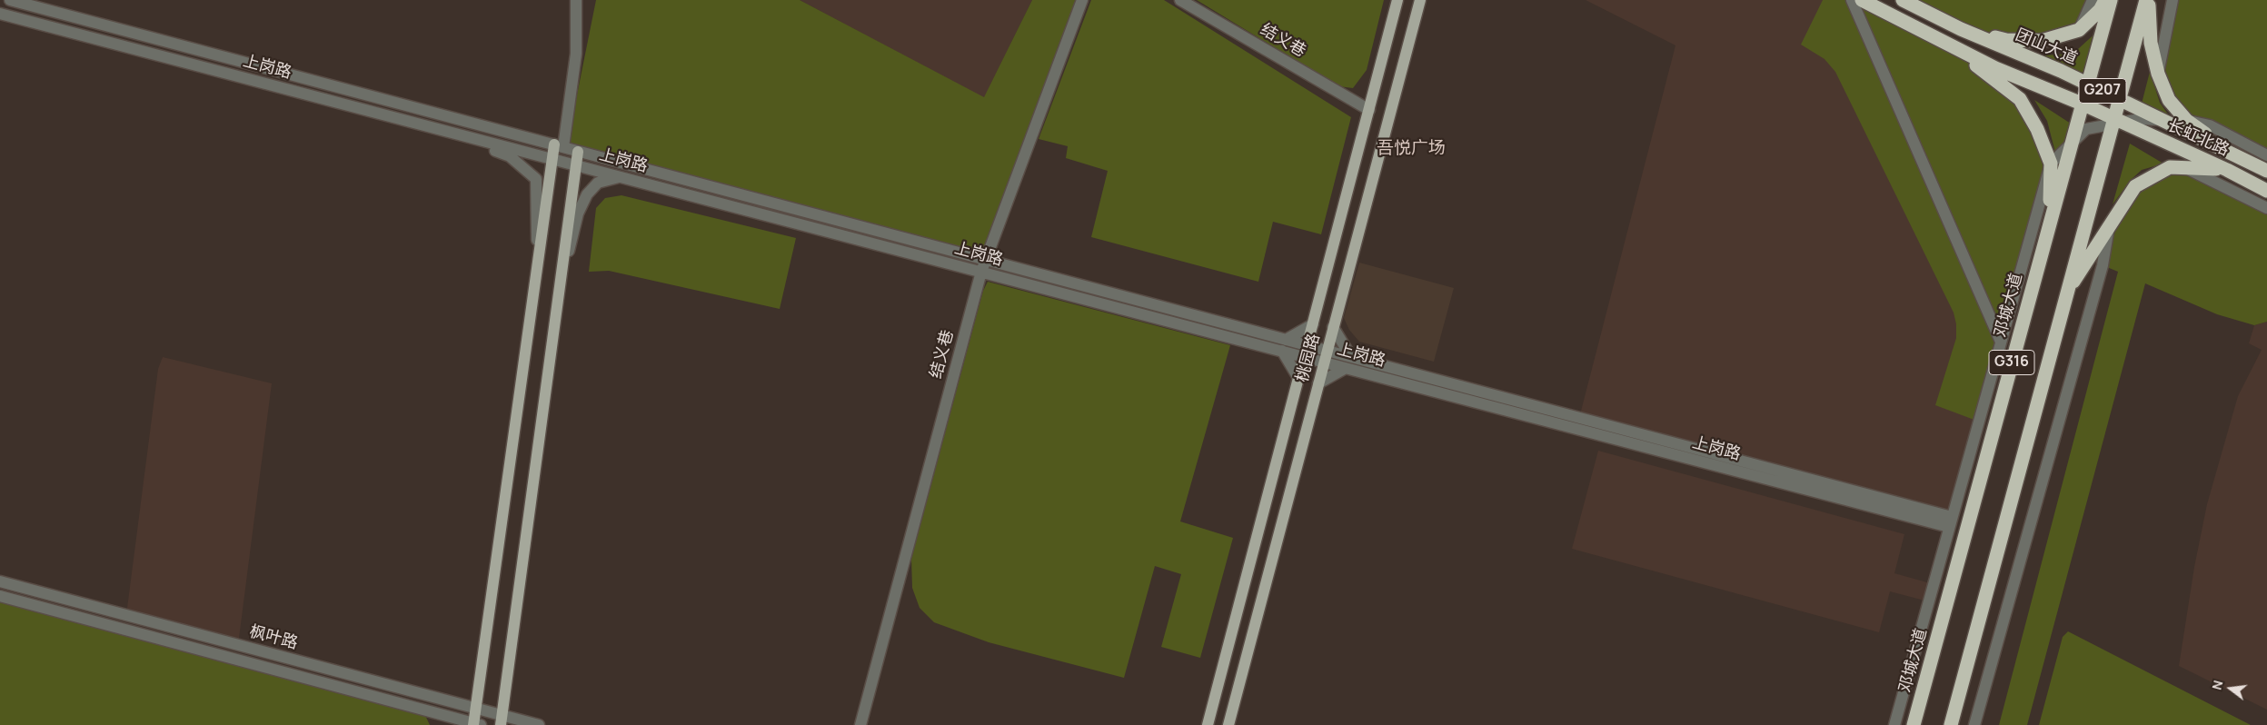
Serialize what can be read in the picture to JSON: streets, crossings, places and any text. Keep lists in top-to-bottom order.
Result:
{
  "streets": {
    "highway": [
      "团山大道",
      "G207",
      "长虹北路",
      "邓城大道",
      "G316"
    ],
    "main road": ["桃园路"],
    "street": ["结义巷", "上岗路", "枫叶路"]
  },
  "crossings": [
    ["结义巷", "上岗路"],
    ["结义巷", "桃园路"],
    ["团山大道", "长虹北路"],
    ["团山大道", "邓城大道"],
    ["团山大道", "G316"],
    ["上岗路", "桃园路"],
    ["G207", "长虹北路"],
    ["G207", "邓城大道"],
    ["G207", "G316"],
    ["长虹北路", "G316"]
  ],
  "districts": ["吾悦广场"],
  "north": "left"
}
